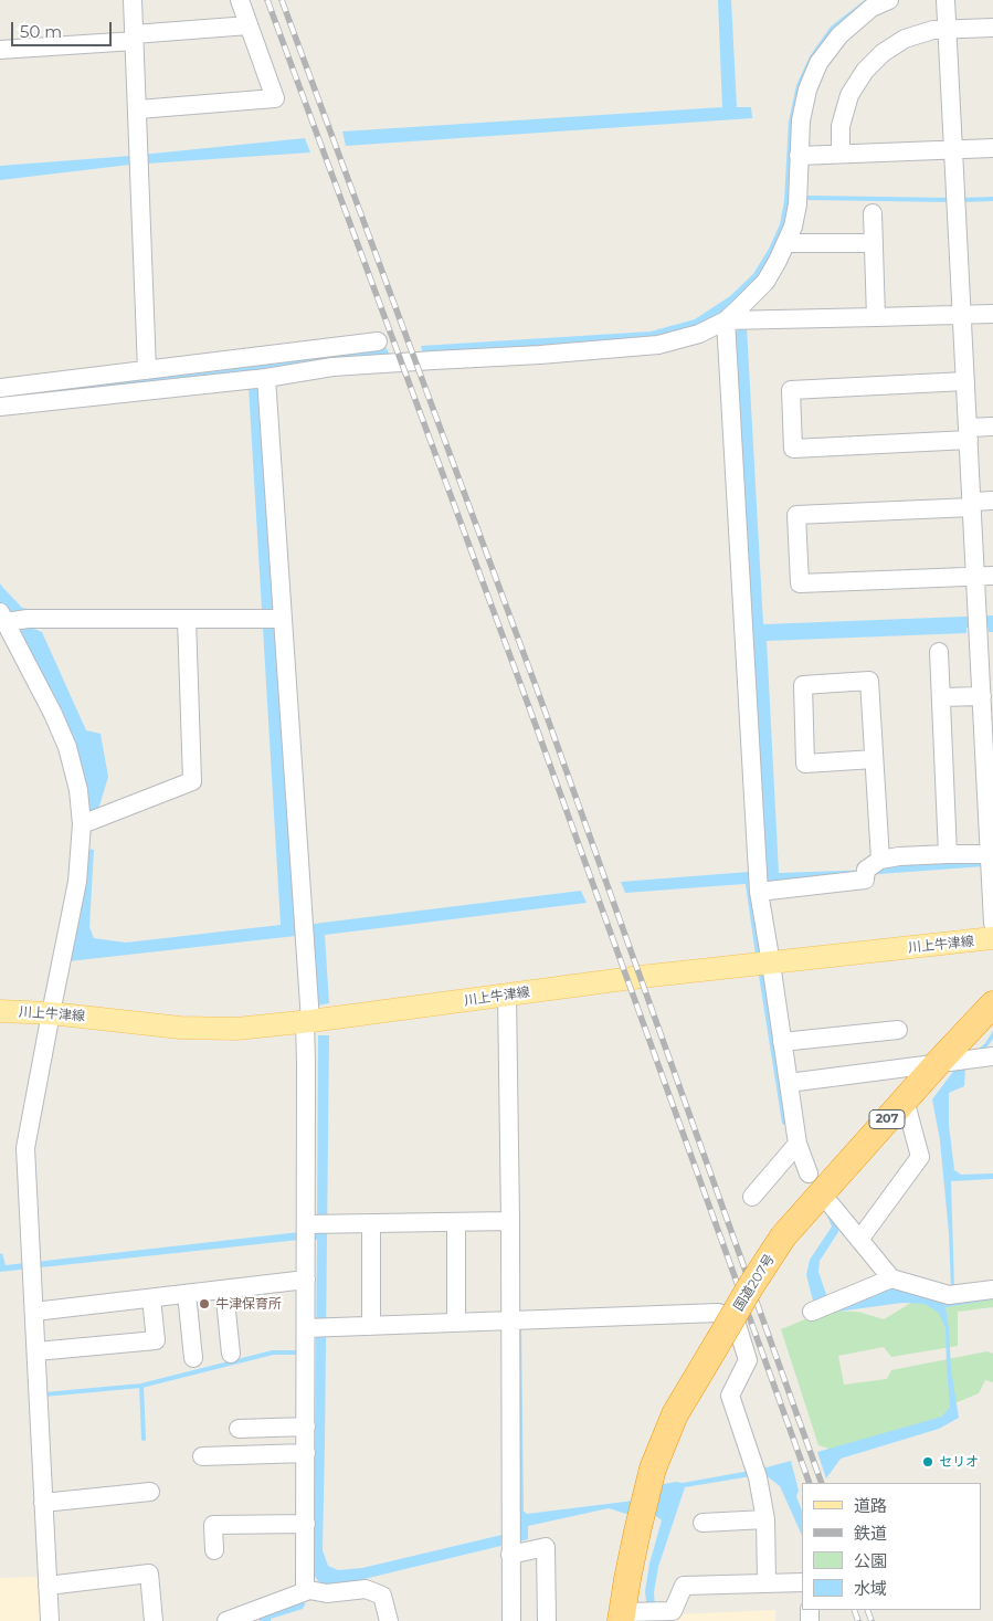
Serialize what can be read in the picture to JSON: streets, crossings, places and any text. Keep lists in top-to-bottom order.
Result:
{
  "streets": {
    "highway": ["207", "国道207号"],
    "main road": ["川上牛津線"]
  },
  "places": ["牛津保育所", "セリオ"],
  "legend": [
    "道路",
    "鉄道",
    "公園",
    "水域"
  ],
  "scale_bar": "50 m"
}
